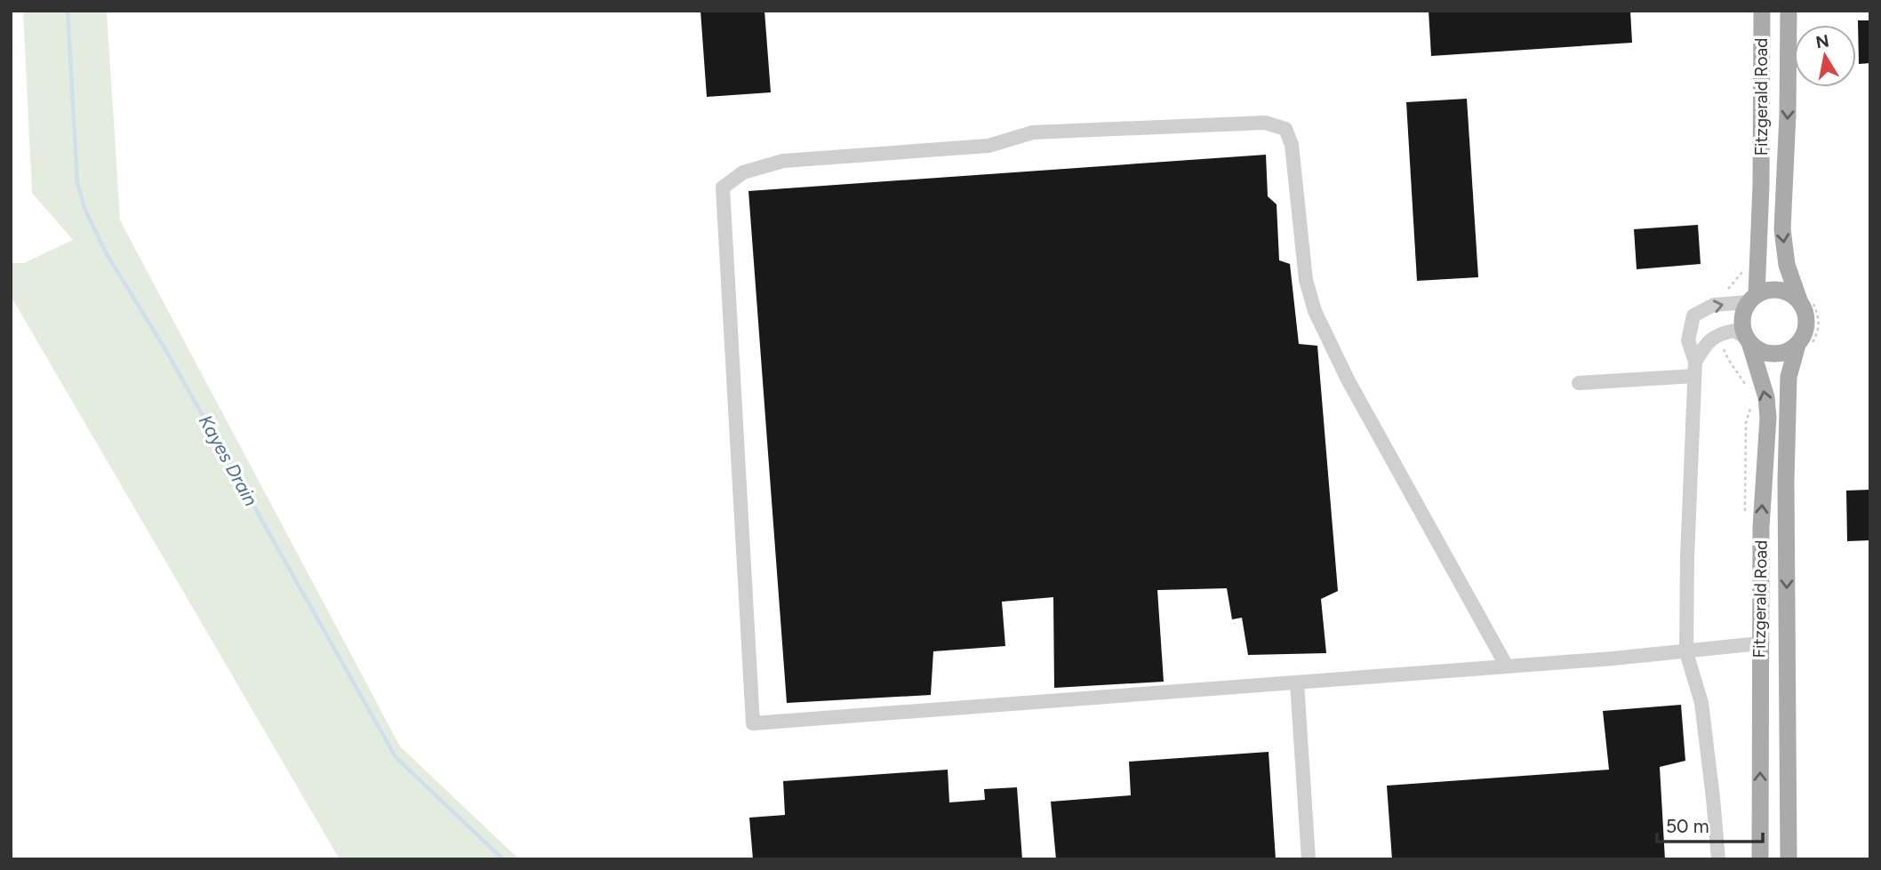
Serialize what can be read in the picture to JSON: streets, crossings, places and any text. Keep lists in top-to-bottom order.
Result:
{
  "streets": {
    "main road": ["Fitzgerald Road"]
  },
  "water": ["Kayes Drain"],
  "scale_bar": "50 m",
  "north": "top"
}
